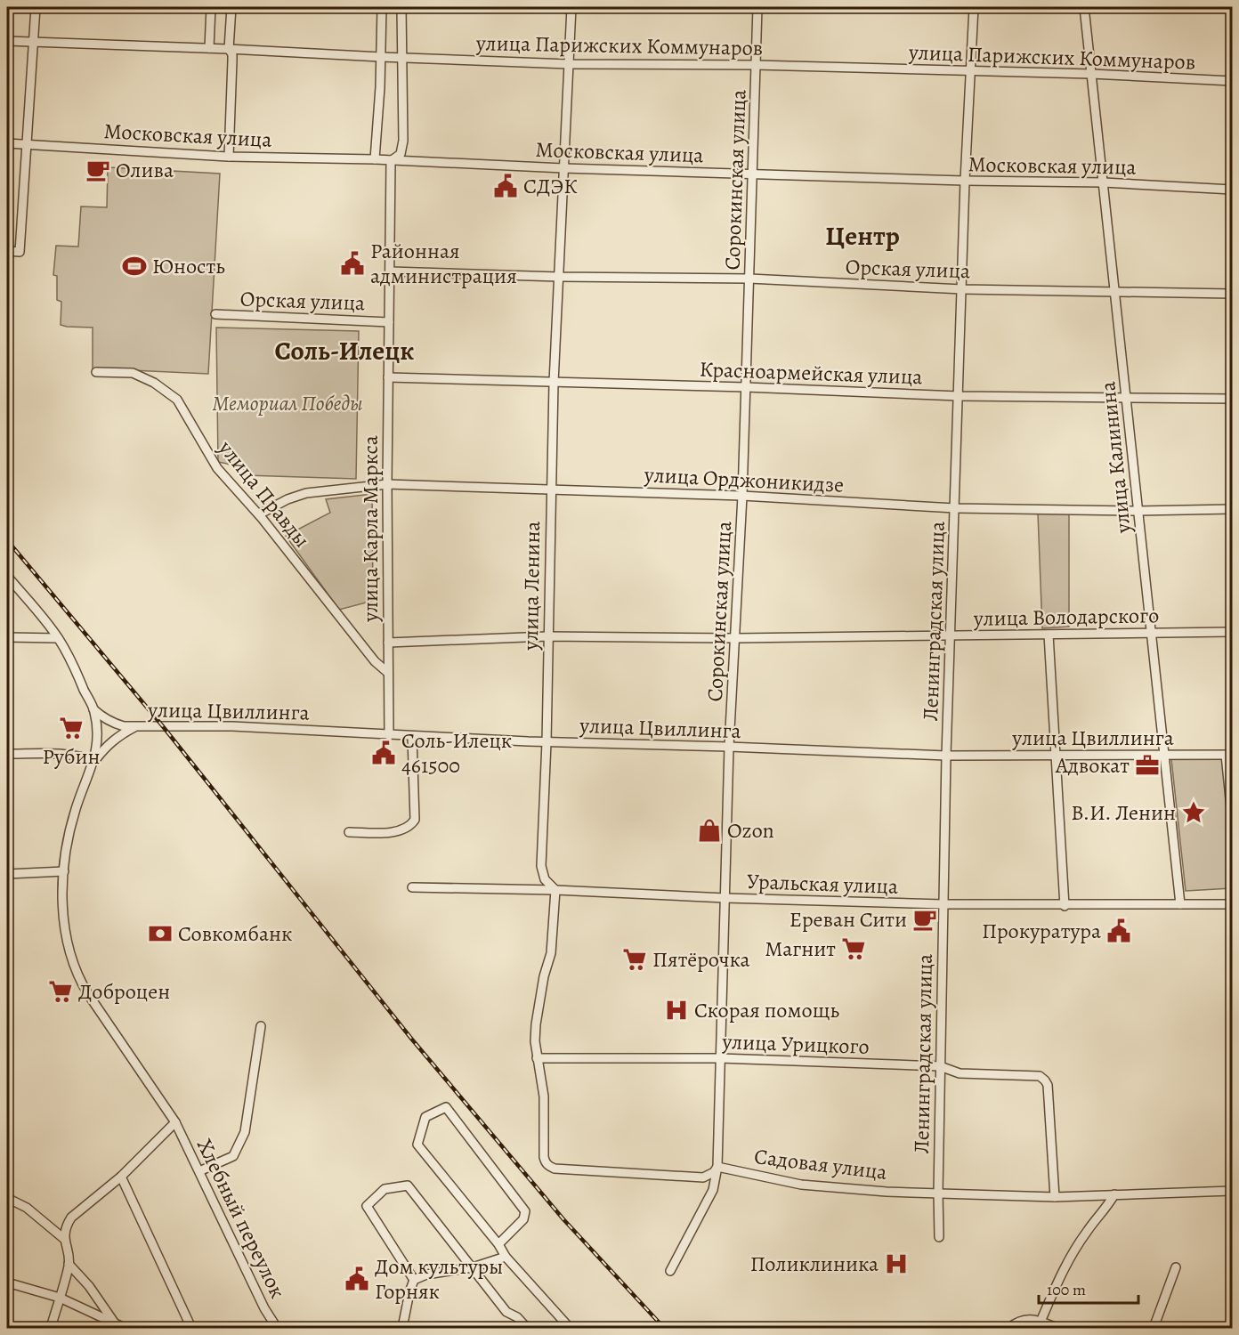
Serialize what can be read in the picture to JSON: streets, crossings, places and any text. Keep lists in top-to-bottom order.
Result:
{
  "streets": {
    "street": [
      "улица Парижских Коммунаров",
      "Московская улица",
      "Сорокинская улица",
      "Орская улица",
      "Красноармейская улица",
      "улица Калинина",
      "улица Орджоникидзе",
      "улица Правды",
      "улица Карла Маркса",
      "улица Ленина",
      "улица Володарского",
      "Ленинградская улица",
      "улица Цвиллинга",
      "Уральская улица",
      "улица Урицкого",
      "Садовая улица",
      "Хлебный переулок"
    ]
  },
  "crossings": [
    ["улица Парижских Коммунаров", "Сорокинская улица"],
    ["улица Парижских Коммунаров", "улица Калинина"],
    ["улица Парижских Коммунаров", "улица Карла Маркса"],
    ["улица Парижских Коммунаров", "улица Ленина"],
    ["улица Парижских Коммунаров", "Ленинградская улица"],
    ["Московская улица", "Сорокинская улица"],
    ["Московская улица", "улица Калинина"],
    ["Московская улица", "улица Карла Маркса"],
    ["Московская улица", "улица Ленина"],
    ["Московская улица", "Ленинградская улица"],
    ["Сорокинская улица", "Орская улица"],
    ["Сорокинская улица", "Красноармейская улица"],
    ["Сорокинская улица", "улица Орджоникидзе"],
    ["Сорокинская улица", "улица Володарского"],
    ["Сорокинская улица", "улица Цвиллинга"],
    ["Сорокинская улица", "Уральская улица"],
    ["Сорокинская улица", "улица Урицкого"],
    ["Сорокинская улица", "Садовая улица"],
    ["Орская улица", "улица Калинина"],
    ["Орская улица", "улица Карла Маркса"],
    ["Орская улица", "улица Ленина"],
    ["Орская улица", "Ленинградская улица"],
    ["Красноармейская улица", "улица Калинина"],
    ["Красноармейская улица", "улица Карла Маркса"],
    ["Красноармейская улица", "улица Ленина"],
    ["Красноармейская улица", "Ленинградская улица"],
    ["улица Калинина", "улица Орджоникидзе"],
    ["улица Калинина", "улица Володарского"],
    ["улица Калинина", "улица Цвиллинга"],
    ["улица Калинина", "Уральская улица"],
    ["улица Орджоникидзе", "улица Правды"],
    ["улица Орджоникидзе", "улица Карла Маркса"],
    ["улица Орджоникидзе", "улица Ленина"],
    ["улица Орджоникидзе", "Ленинградская улица"],
    ["улица Правды", "улица Карла Маркса"],
    ["улица Карла Маркса", "улица Володарского"],
    ["улица Карла Маркса", "улица Цвиллинга"],
    ["улица Ленина", "улица Володарского"],
    ["улица Ленина", "улица Цвиллинга"],
    ["улица Ленина", "Уральская улица"],
    ["улица Володарского", "Ленинградская улица"],
    ["Ленинградская улица", "улица Цвиллинга"],
    ["Ленинградская улица", "Уральская улица"],
    ["Ленинградская улица", "улица Урицкого"],
    ["Ленинградская улица", "Садовая улица"],
    ["улица Цвиллинга", "Хлебный переулок"],
    ["улица Урицкого", "Садовая улица"]
  ],
  "districts": ["Центр", "Соль-Илецк"],
  "parks": ["Мемориал Победы"],
  "places": {
    "cafe": ["Олива", "Ереван Сити"],
    "public building": [
      "СДЭК",
      "Районная администрация",
      "Соль-Илецк 461500",
      "Прокуратура",
      "Дом культуры Горняк"
    ],
    "sports": ["Юность"],
    "supermarket": [
      "Рубин",
      "Магнит",
      "Пятёрочка",
      "Доброцен"
    ],
    "office": ["Адвокат"],
    "place": ["В.И. Ленин"],
    "shop": ["Ozon"],
    "bank": ["Совкомбанк"],
    "hospital": ["Скорая помощь", "Поликлиника"]
  },
  "scale_bar": "100 m"
}
